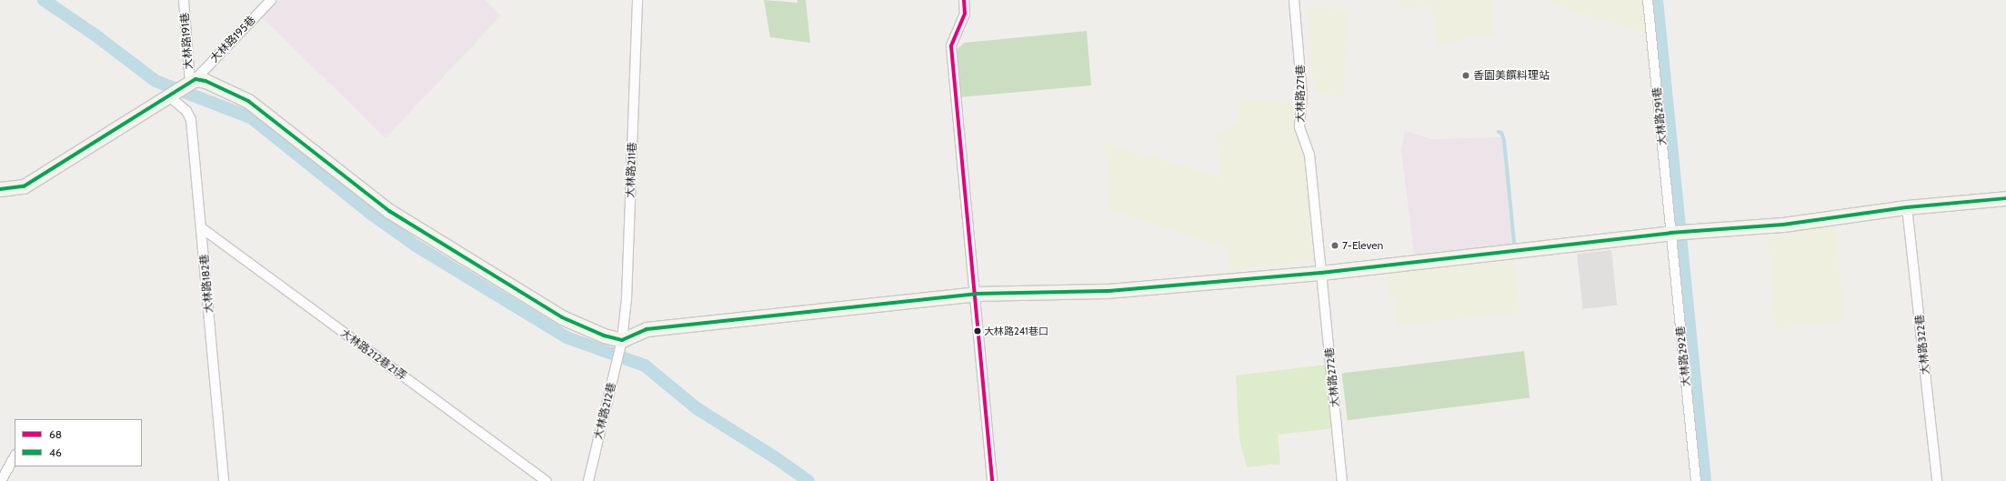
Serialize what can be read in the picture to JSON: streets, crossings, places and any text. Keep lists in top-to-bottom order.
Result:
{
  "streets": {
    "street": [
      "大林路195巷",
      "大林路191巷",
      "大林路271巷",
      "大林路291巷",
      "大林路211巷",
      "大林路182巷",
      "大林路322巷",
      "大林路212巷21弄",
      "大林路292巷",
      "大林路272巷",
      "大林路212巷"
    ]
  },
  "crossings": [
    ["大林路195巷", "大林路191巷"],
    ["大林路271巷", "大林路272巷"],
    ["大林路291巷", "大林路292巷"],
    ["大林路211巷", "大林路212巷"],
    ["大林路182巷", "大林路212巷21弄"]
  ],
  "places": ["香園美饌料理站", "7-Eleven", "大林路241巷口"],
  "lines": ["transit line 68", "transit line 46"],
  "legend": ["68", "46"]
}
